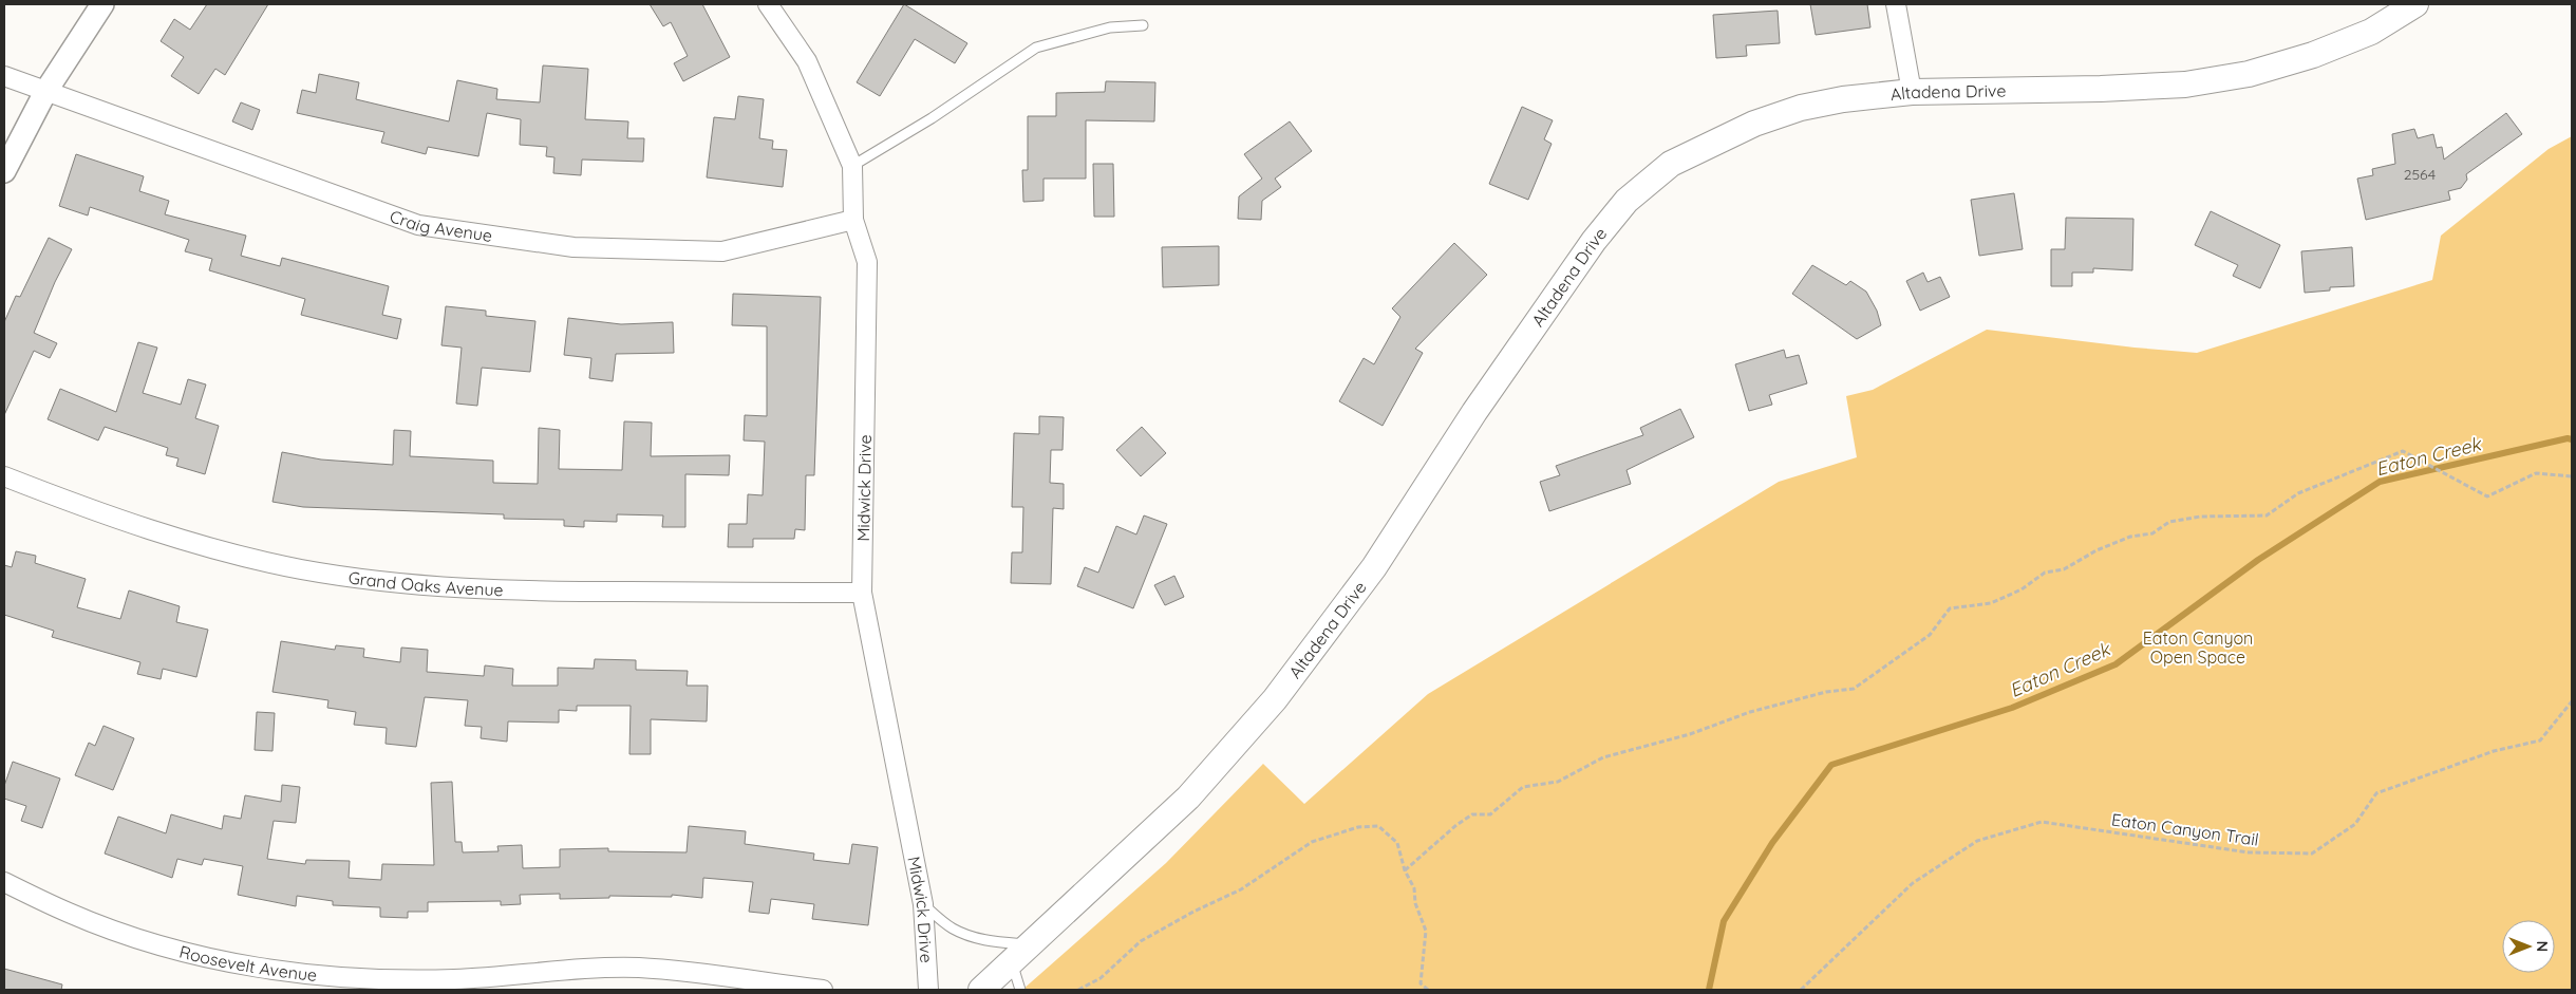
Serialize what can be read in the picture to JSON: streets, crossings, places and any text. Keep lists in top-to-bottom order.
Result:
{
  "streets": {
    "main road": ["Altadena Drive"],
    "street": [
      "Craig Avenue",
      "Midwick Drive",
      "Grand Oaks Avenue",
      "Roosevelt Avenue"
    ],
    "path": ["Eaton Canyon Trail"]
  },
  "crossings": [
    ["Craig Avenue", "Midwick Drive"],
    ["Midwick Drive", "Grand Oaks Avenue"]
  ],
  "water": ["Eaton Creek"],
  "parks": ["Eaton Canyon Open Space"],
  "house_numbers": ["2564"],
  "north": "right"
}
